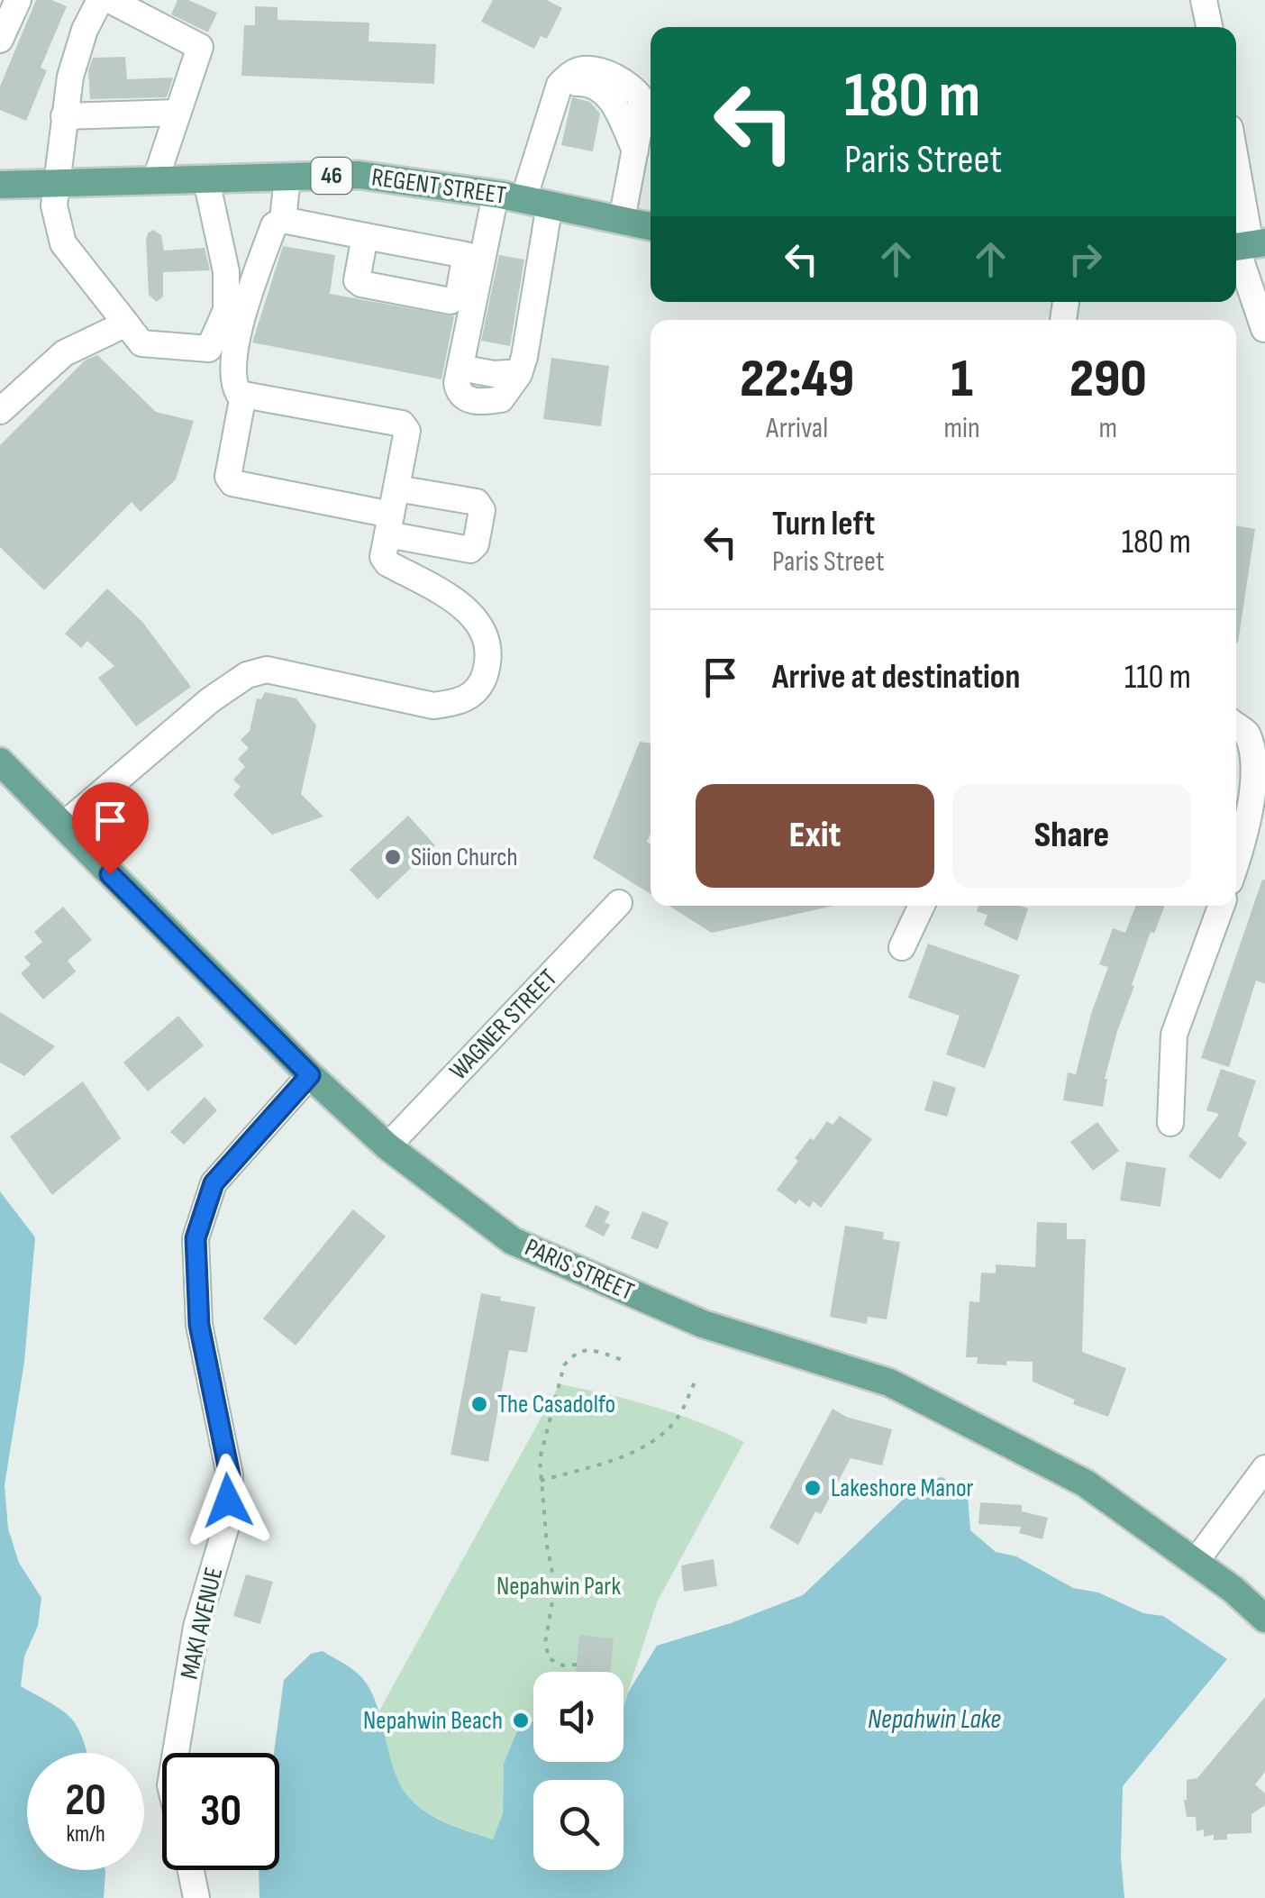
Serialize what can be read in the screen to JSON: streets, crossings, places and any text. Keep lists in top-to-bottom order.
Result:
{
  "streets": {
    "main road": ["46", "REGENT STREET", "PARIS STREET"],
    "street": ["WAGNER STREET", "MAKI AVENUE"]
  },
  "crossings": [
    ["WAGNER STREET", "PARIS STREET"],
    ["PARIS STREET", "MAKI AVENUE"]
  ],
  "water": ["Nepahwin Lake"],
  "parks": ["Nepahwin Park"],
  "places": [
    "Siion Church",
    "The Casadolfo",
    "Lakeshore Manor",
    "Nepahwin Beach"
  ],
  "page": {
    "turn": ["180 m", "Paris Street"],
    "eta": [
      "22:49",
      "Arrival",
      "1",
      "min",
      "290",
      "m"
    ],
    "list": [
      {
        "name": "Turn left",
        "note": "Paris Street",
        "value": "180 m"
      },
      {
        "name": "Arrive at destination",
        "value": "110 m"
      }
    ],
    "buttons": ["Exit", "Share"],
    "speed": "20 km/h",
    "limit": "30"
  }
}
